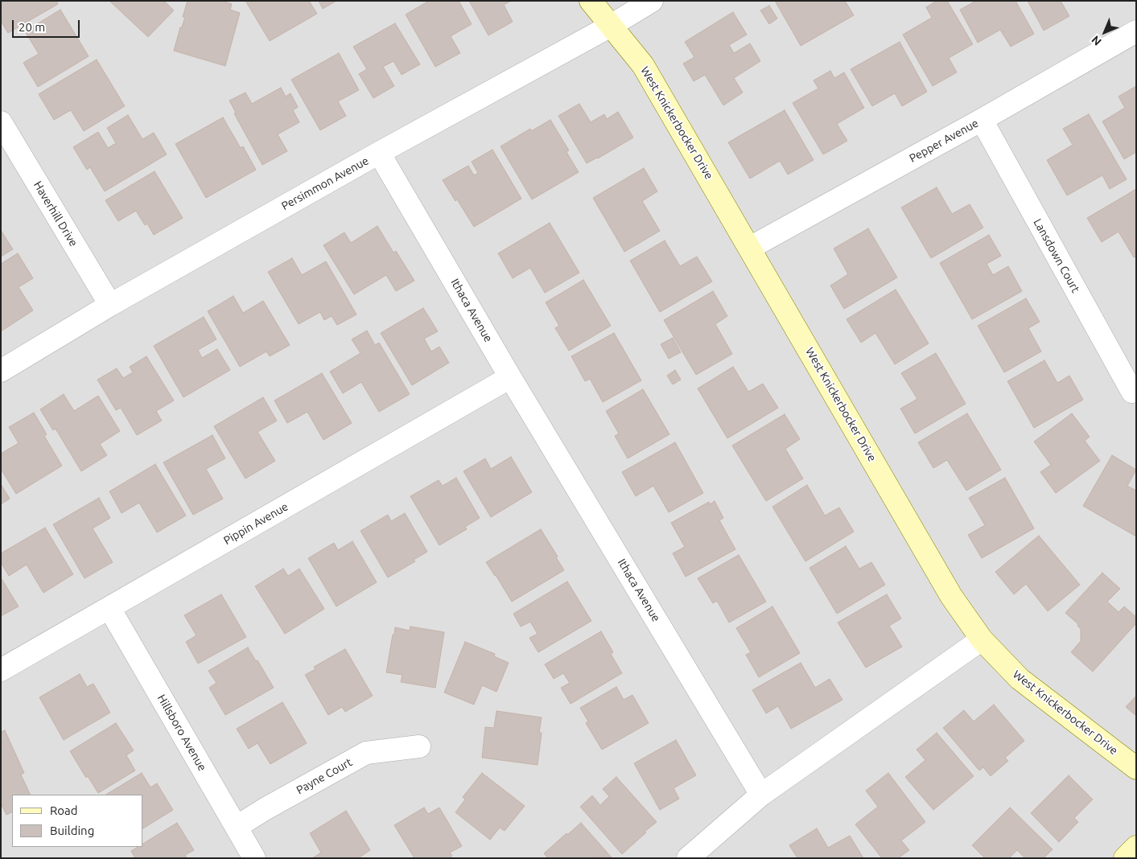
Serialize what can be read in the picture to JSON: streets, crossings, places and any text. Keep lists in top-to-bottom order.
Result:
{
  "streets": {
    "street": [
      "West Knickerbocker Drive",
      "Pepper Avenue",
      "Persimmon Avenue",
      "Haverhill Drive",
      "Lansdown Court",
      "Ithaca Avenue",
      "Pippin Avenue",
      "Hillsboro Avenue",
      "Payne Court"
    ]
  },
  "crossings": [
    ["West Knickerbocker Drive", "Pepper Avenue"],
    ["West Knickerbocker Drive", "Persimmon Avenue"],
    ["Pepper Avenue", "Lansdown Court"],
    ["Persimmon Avenue", "Haverhill Drive"],
    ["Persimmon Avenue", "Ithaca Avenue"],
    ["Ithaca Avenue", "Pippin Avenue"],
    ["Pippin Avenue", "Hillsboro Avenue"],
    ["Hillsboro Avenue", "Payne Court"]
  ],
  "legend": ["Road", "Building"],
  "scale_bar": "20 m",
  "north": "bottom left"
}
